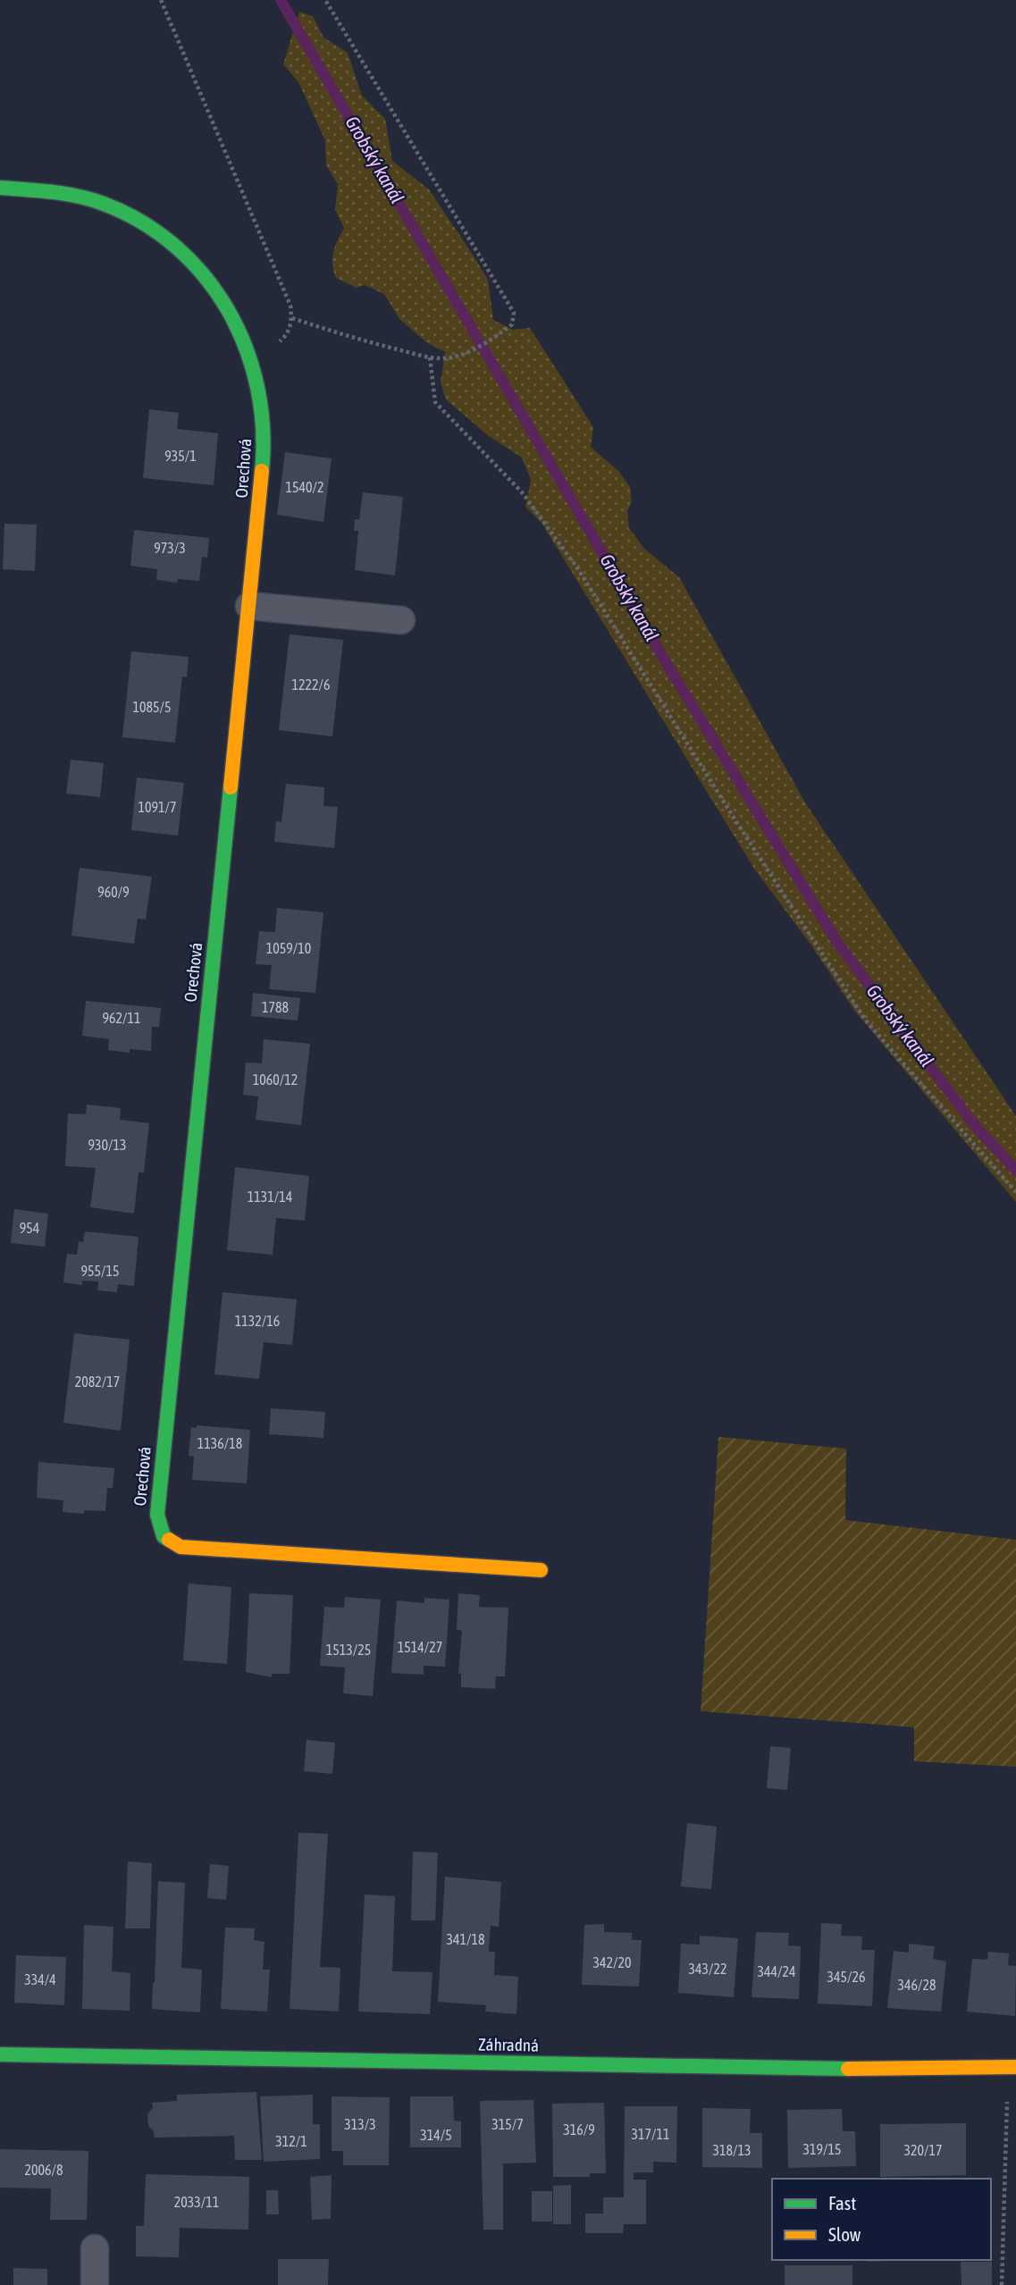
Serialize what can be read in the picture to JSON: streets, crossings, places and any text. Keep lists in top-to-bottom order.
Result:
{
  "streets": {
    "street": ["Orechová", "Záhradná"]
  },
  "water": ["Grobský kanál"],
  "house_numbers": [
    "935/1",
    "1540/2",
    "973/3",
    "1222/6",
    "1085/5",
    "1091/7",
    "960/9",
    "1059/10",
    "1788",
    "962/11",
    "1060/12",
    "930/13",
    "1131/14",
    "954",
    "955/15",
    "1132/16",
    "2082/17",
    "1136/18",
    "1514/27",
    "1513/25",
    "341/18",
    "342/20",
    "343/22",
    "344/24",
    "345/26",
    "334/4",
    "346/28",
    "313/3",
    "315/7",
    "316/9",
    "317/11",
    "314/5",
    "312/1",
    "319/15",
    "318/13",
    "320/17",
    "2006/8",
    "2033/11"
  ],
  "legend": ["Fast", "Slow"]
}
